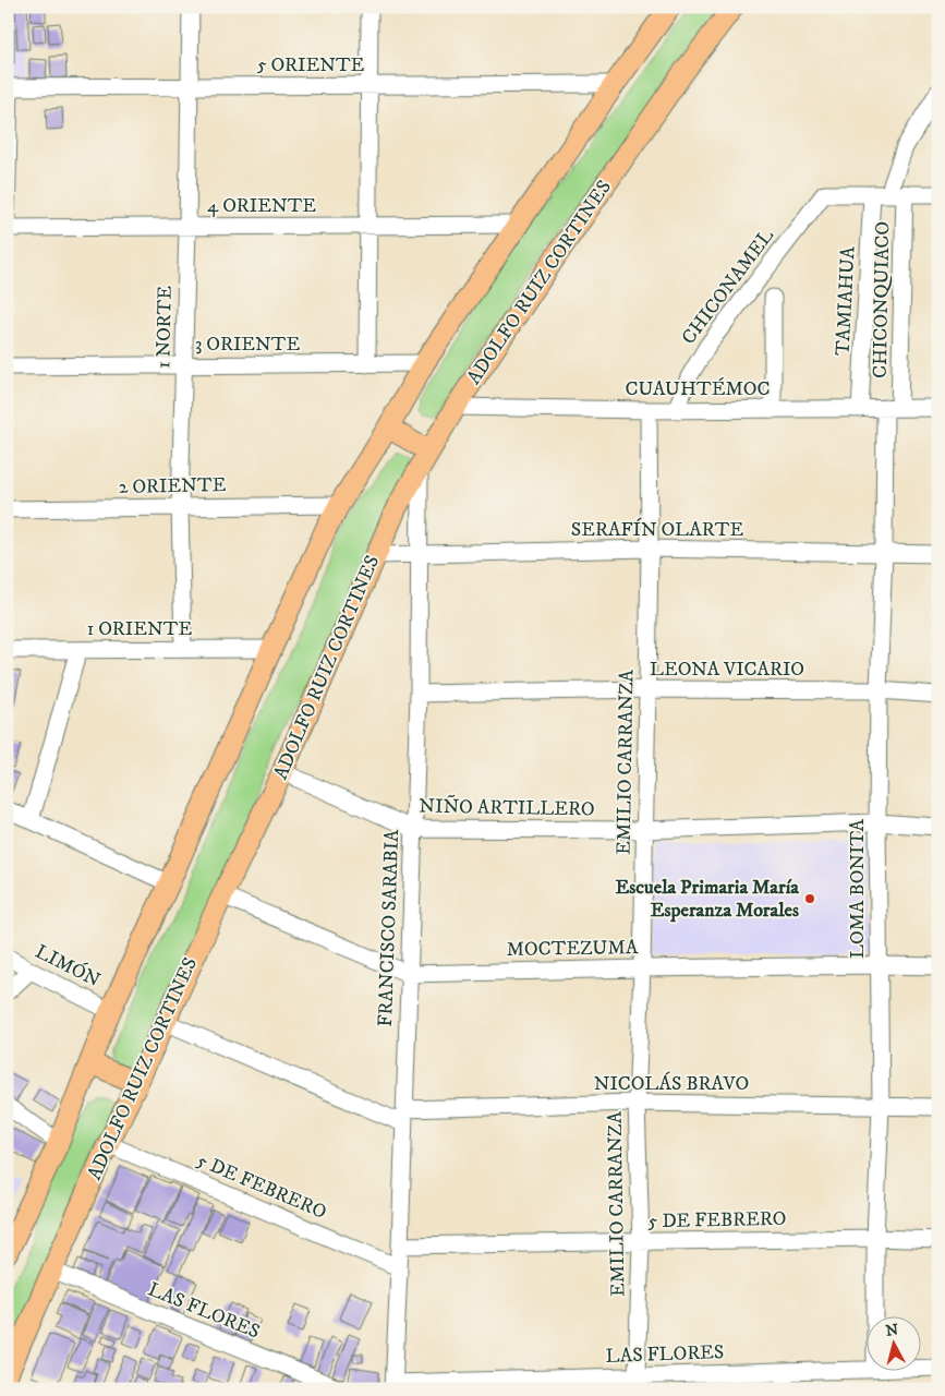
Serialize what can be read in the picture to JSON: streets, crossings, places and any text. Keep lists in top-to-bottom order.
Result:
{
  "streets": {
    "main road": ["ADOLFO RUIZ CORTINES"],
    "street": [
      "5 ORIENTE",
      "4 ORIENTE",
      "CHICONAMEL",
      "CHICONQUIACO",
      "TAMIAHUA",
      "1 NORTE",
      "3 ORIENTE",
      "CUAUHTÉMOC",
      "2 ORIENTE",
      "SERAFÍN OLARTE",
      "1 ORIENTE",
      "LEONA VICARIO",
      "EMILIO CARRANZA",
      "NIÑO ARTILLERO",
      "LOMA BONITA",
      "FRANCISCO SARABIA",
      "MOCTEZUMA",
      "LIMÓN",
      "NICOLÁS BRAVO",
      "5 DE FEBRERO",
      "LAS FLORES"
    ]
  },
  "crossings": [
    ["5 ORIENTE", "1 NORTE"],
    ["4 ORIENTE", "1 NORTE"],
    ["ADOLFO RUIZ CORTINES", "CUAUHTÉMOC"],
    ["ADOLFO RUIZ CORTINES", "SERAFÍN OLARTE"],
    ["ADOLFO RUIZ CORTINES", "NIÑO ARTILLERO"],
    ["ADOLFO RUIZ CORTINES", "FRANCISCO SARABIA"],
    ["ADOLFO RUIZ CORTINES", "MOCTEZUMA"],
    ["ADOLFO RUIZ CORTINES", "NICOLÁS BRAVO"],
    ["ADOLFO RUIZ CORTINES", "5 DE FEBRERO"],
    ["ADOLFO RUIZ CORTINES", "LAS FLORES"],
    ["CHICONAMEL", "CHICONQUIACO"],
    ["CHICONAMEL", "TAMIAHUA"],
    ["CHICONAMEL", "CUAUHTÉMOC"],
    ["CHICONQUIACO", "TAMIAHUA"],
    ["CHICONQUIACO", "CUAUHTÉMOC"],
    ["CHICONQUIACO", "LOMA BONITA"],
    ["TAMIAHUA", "CUAUHTÉMOC"],
    ["1 NORTE", "3 ORIENTE"],
    ["1 NORTE", "2 ORIENTE"],
    ["1 NORTE", "1 ORIENTE"],
    ["CUAUHTÉMOC", "EMILIO CARRANZA"],
    ["CUAUHTÉMOC", "LOMA BONITA"],
    ["SERAFÍN OLARTE", "EMILIO CARRANZA"],
    ["SERAFÍN OLARTE", "LOMA BONITA"],
    ["SERAFÍN OLARTE", "FRANCISCO SARABIA"],
    ["LEONA VICARIO", "EMILIO CARRANZA"],
    ["LEONA VICARIO", "LOMA BONITA"],
    ["LEONA VICARIO", "FRANCISCO SARABIA"],
    ["EMILIO CARRANZA", "NIÑO ARTILLERO"],
    ["EMILIO CARRANZA", "MOCTEZUMA"],
    ["EMILIO CARRANZA", "NICOLÁS BRAVO"],
    ["EMILIO CARRANZA", "5 DE FEBRERO"],
    ["EMILIO CARRANZA", "LAS FLORES"],
    ["NIÑO ARTILLERO", "LOMA BONITA"],
    ["NIÑO ARTILLERO", "FRANCISCO SARABIA"],
    ["LOMA BONITA", "MOCTEZUMA"],
    ["LOMA BONITA", "NICOLÁS BRAVO"],
    ["LOMA BONITA", "5 DE FEBRERO"],
    ["FRANCISCO SARABIA", "MOCTEZUMA"],
    ["FRANCISCO SARABIA", "NICOLÁS BRAVO"],
    ["FRANCISCO SARABIA", "5 DE FEBRERO"],
    ["FRANCISCO SARABIA", "LAS FLORES"]
  ],
  "places": ["Escuela Primaria María Esperanza Morales"],
  "north": "top"
}
